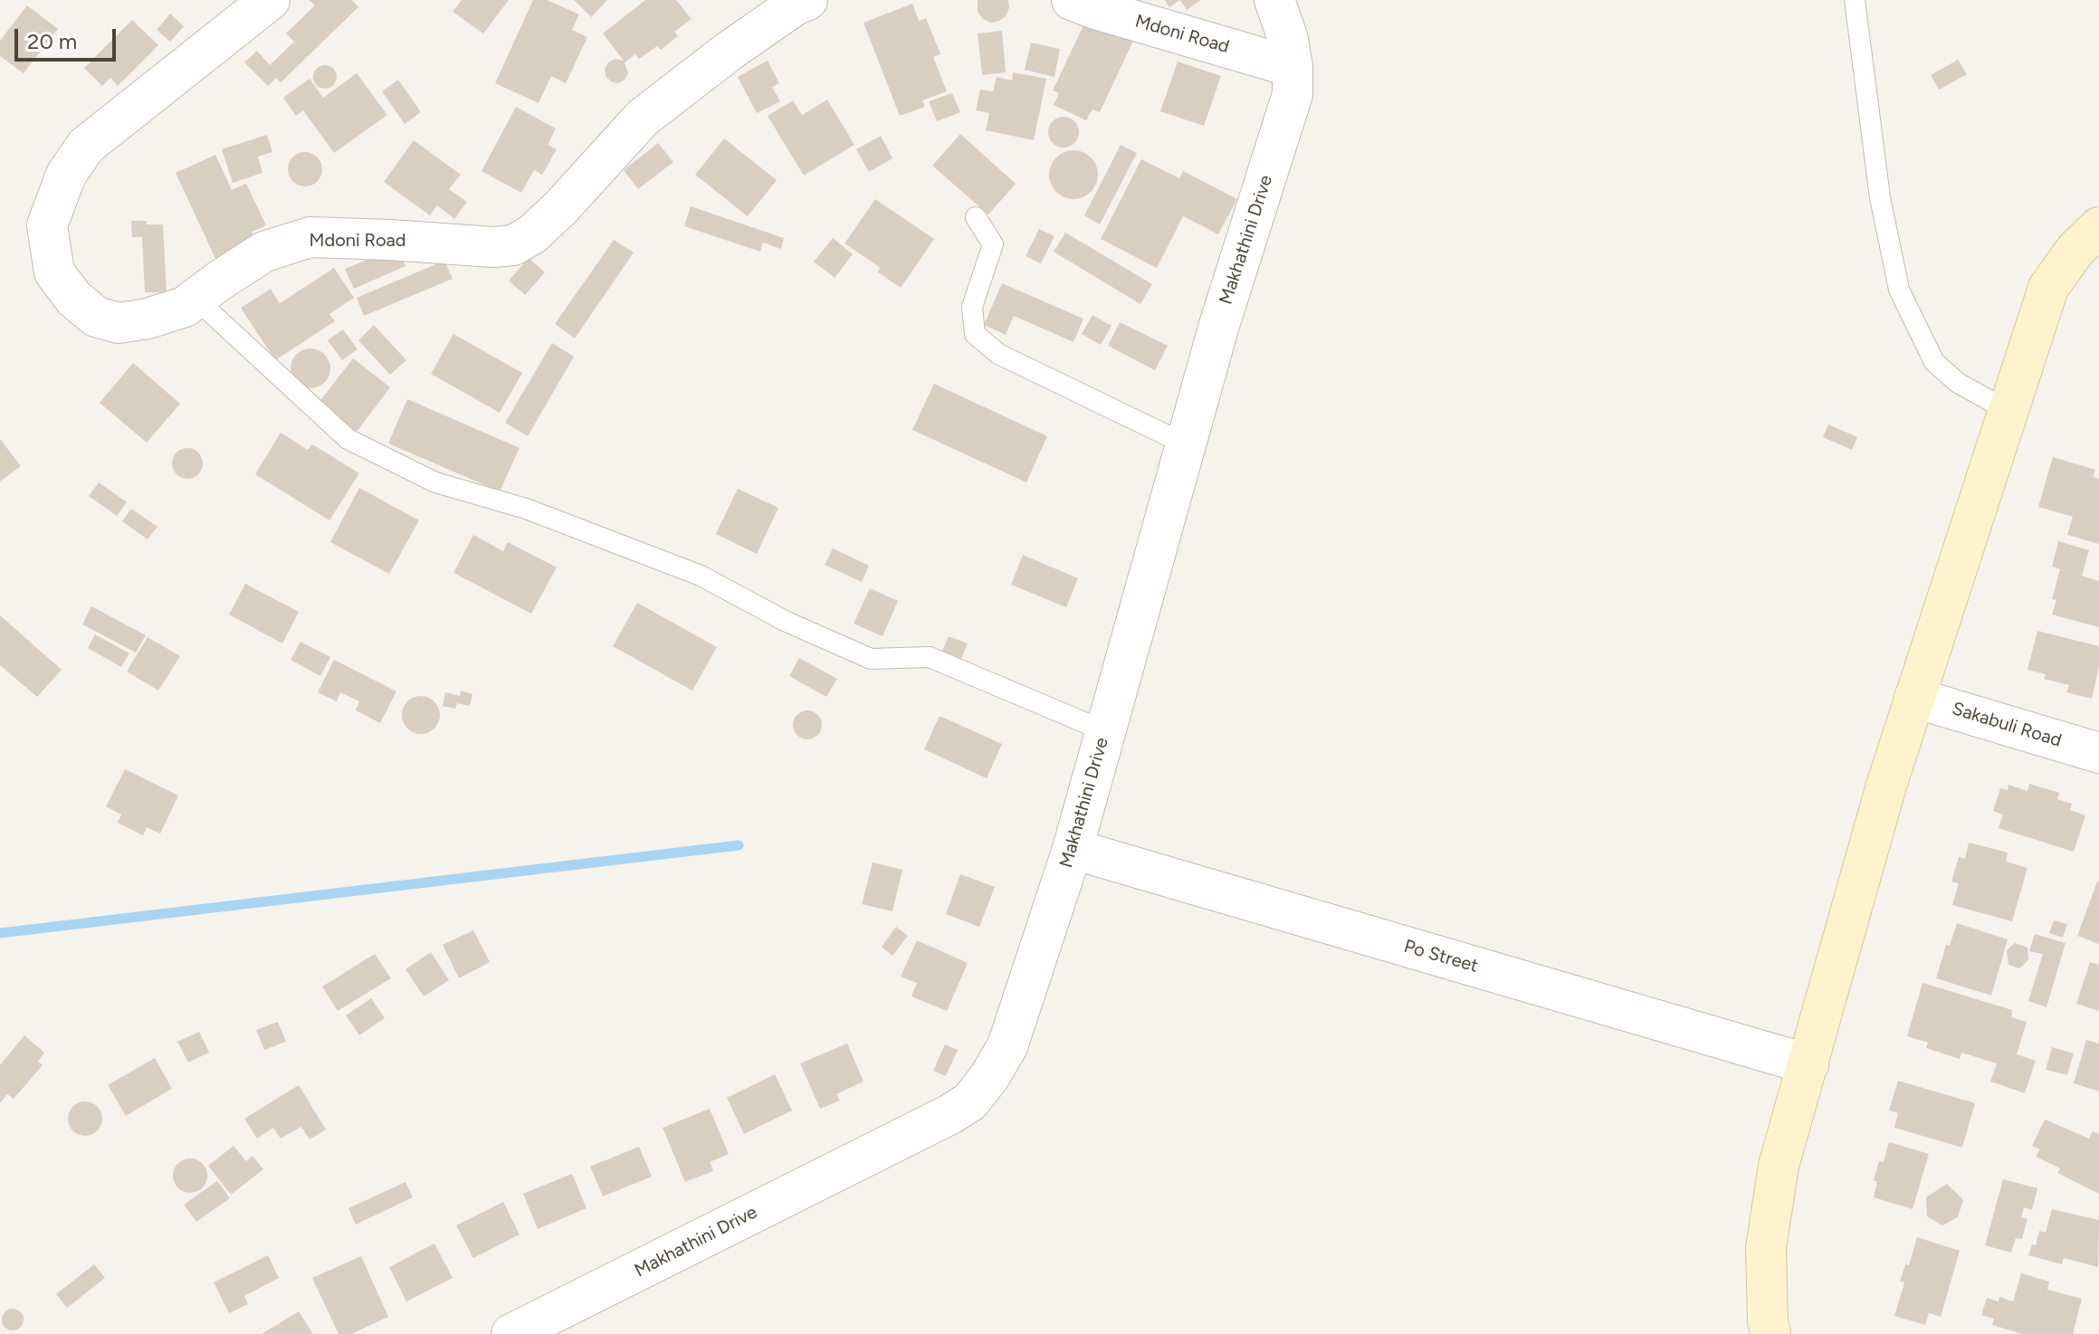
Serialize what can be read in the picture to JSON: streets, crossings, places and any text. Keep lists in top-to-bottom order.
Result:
{
  "streets": {
    "street": [
      "Mdoni Road",
      "Makhathini Drive",
      "Sakabuli Road",
      "Po Street"
    ]
  },
  "crossings": [
    ["Mdoni Road", "Makhathini Drive"],
    ["Makhathini Drive", "Po Street"]
  ],
  "scale_bar": "20 m"
}
